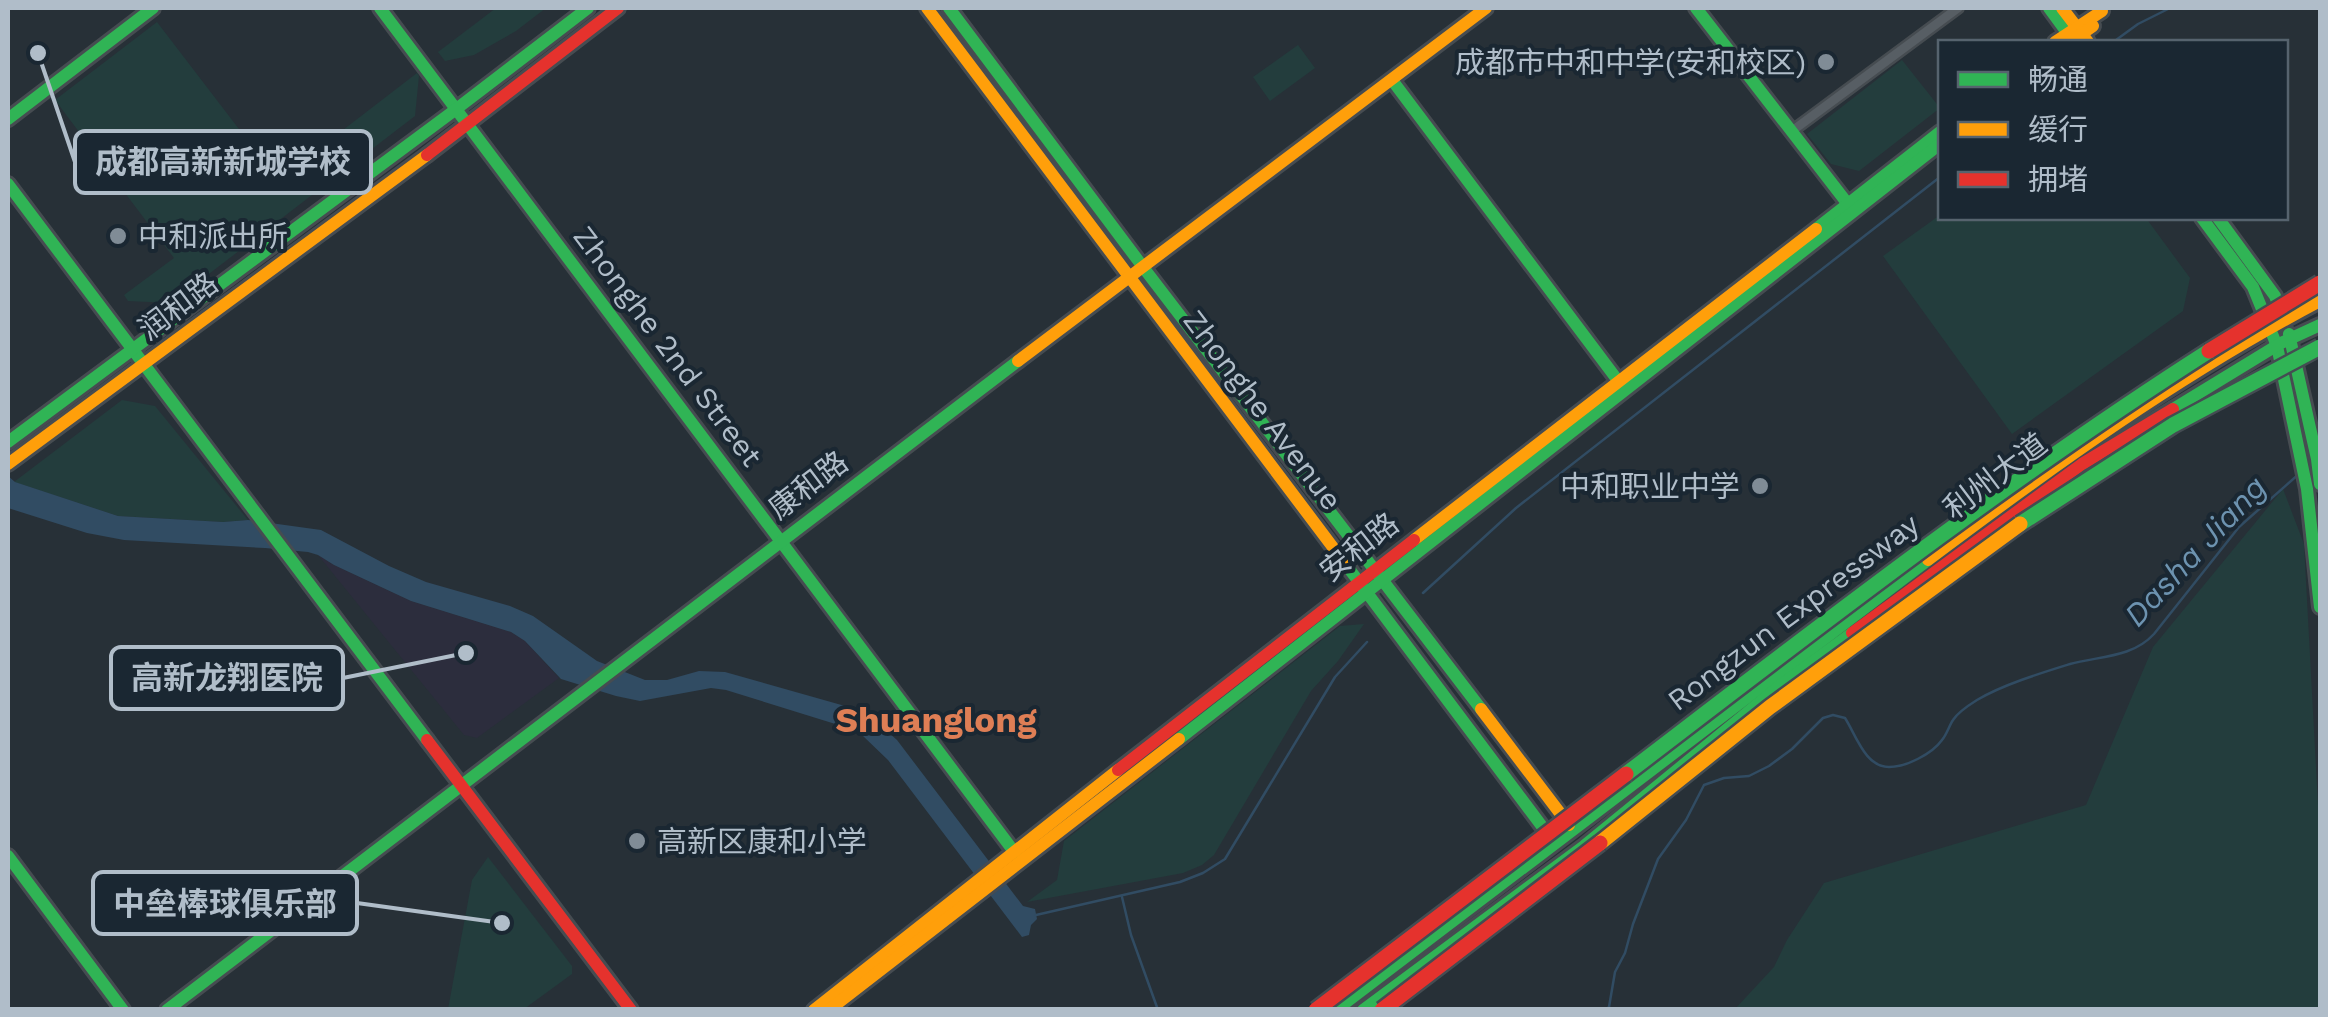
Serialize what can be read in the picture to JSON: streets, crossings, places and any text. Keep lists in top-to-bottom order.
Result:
{
  "streets": {
    "main road": [
      "润和路",
      "Zhonghe 2nd Street",
      "Zhonghe Avenue",
      "利州大道",
      "康和路",
      "安和路",
      "Rongzun Expressway"
    ]
  },
  "crossings": [
    ["润和路", "Zhonghe 2nd Street"],
    ["Zhonghe 2nd Street", "康和路"],
    ["Zhonghe 2nd Street", "安和路"],
    ["Zhonghe Avenue", "利州大道"],
    ["Zhonghe Avenue", "康和路"],
    ["Zhonghe Avenue", "安和路"]
  ],
  "districts": ["Shuanglong"],
  "water": ["Dasha Jiang"],
  "places": [
    "成都高新新城学校",
    "成都市中和中学(安和校区)",
    "中和派出所",
    "中和职业中学",
    "高新龙翔医院",
    "高新区康和小学",
    "中垒棒球俱乐部"
  ],
  "legend": ["畅通", "缓行", "拥堵"]
}
